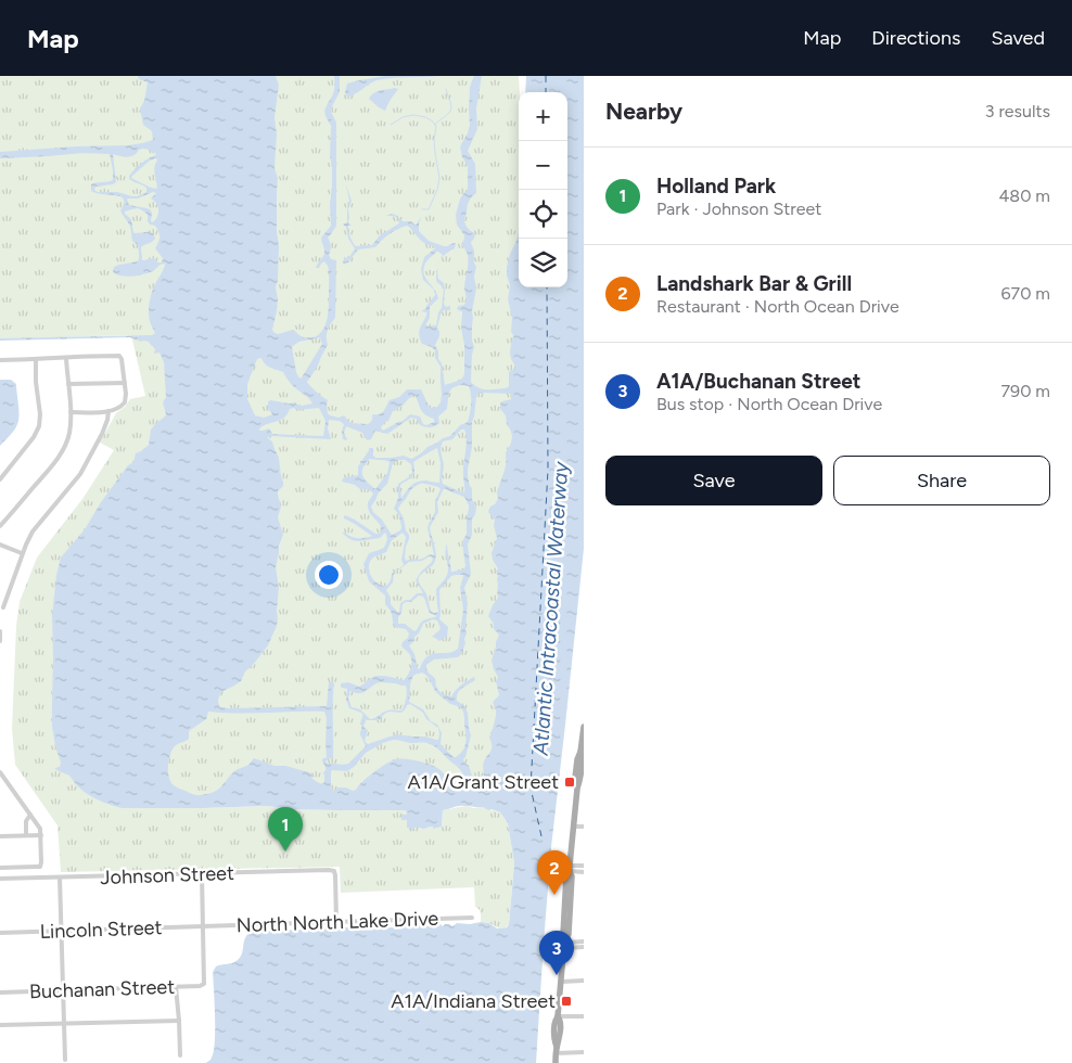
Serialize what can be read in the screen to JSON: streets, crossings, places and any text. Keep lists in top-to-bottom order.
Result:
{
  "streets": {
    "street": [
      "Johnson Street",
      "North North Lake Drive",
      "Lincoln Street",
      "Buchanan Street"
    ]
  },
  "crossings": [
    ["Johnson Street", "North North Lake Drive"],
    ["North North Lake Drive", "Lincoln Street"],
    ["North North Lake Drive", "Buchanan Street"],
    ["Lincoln Street", "Buchanan Street"]
  ],
  "water": ["Atlantic Intracoastal Waterway"],
  "places": {
    "transit": ["A1A/Grant Street", "A1A/Indiana Street"]
  },
  "page": {
    "header": "Map",
    "nav": ["Map", "Directions", "Saved"],
    "heading": ["Nearby", "3 results"],
    "map_buttons": ["+", "−"],
    "list": [
      {
        "mark": "1",
        "name": "Holland Park",
        "note": "Park · Johnson Street",
        "value": "480 m"
      },
      {
        "mark": "2",
        "name": "Landshark Bar & Grill",
        "note": "Restaurant · North Ocean Drive",
        "value": "670 m"
      },
      {
        "mark": "3",
        "name": "A1A/Buchanan Street",
        "note": "Bus stop · North Ocean Drive",
        "value": "790 m"
      }
    ],
    "buttons": ["Save", "Share"],
    "pins": ["1", "2", "3"]
  }
}
